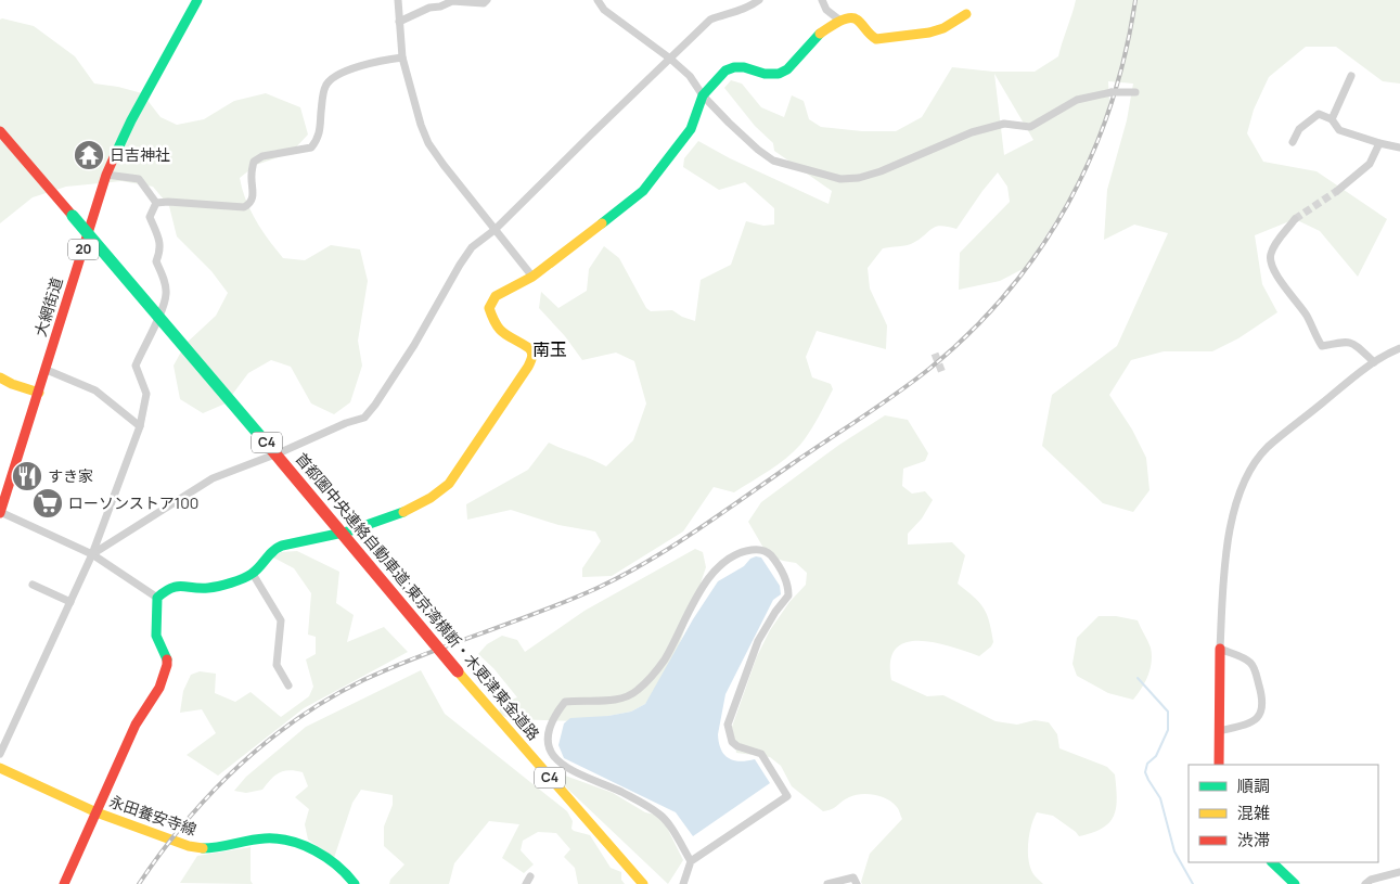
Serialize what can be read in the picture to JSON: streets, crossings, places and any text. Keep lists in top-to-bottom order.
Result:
{
  "streets": {
    "main road": [
      "20",
      "大網街道",
      "C4",
      "首都圏中央連絡自動車道;東京湾横断・木更津東金道路",
      "永田養安寺線"
    ]
  },
  "districts": ["南玉"],
  "places": {
    "temple": ["日吉神社"],
    "restaurant": ["すき家"],
    "supermarket": ["ローソンストア100"]
  },
  "legend": ["順調", "混雑", "渋滞"]
}
